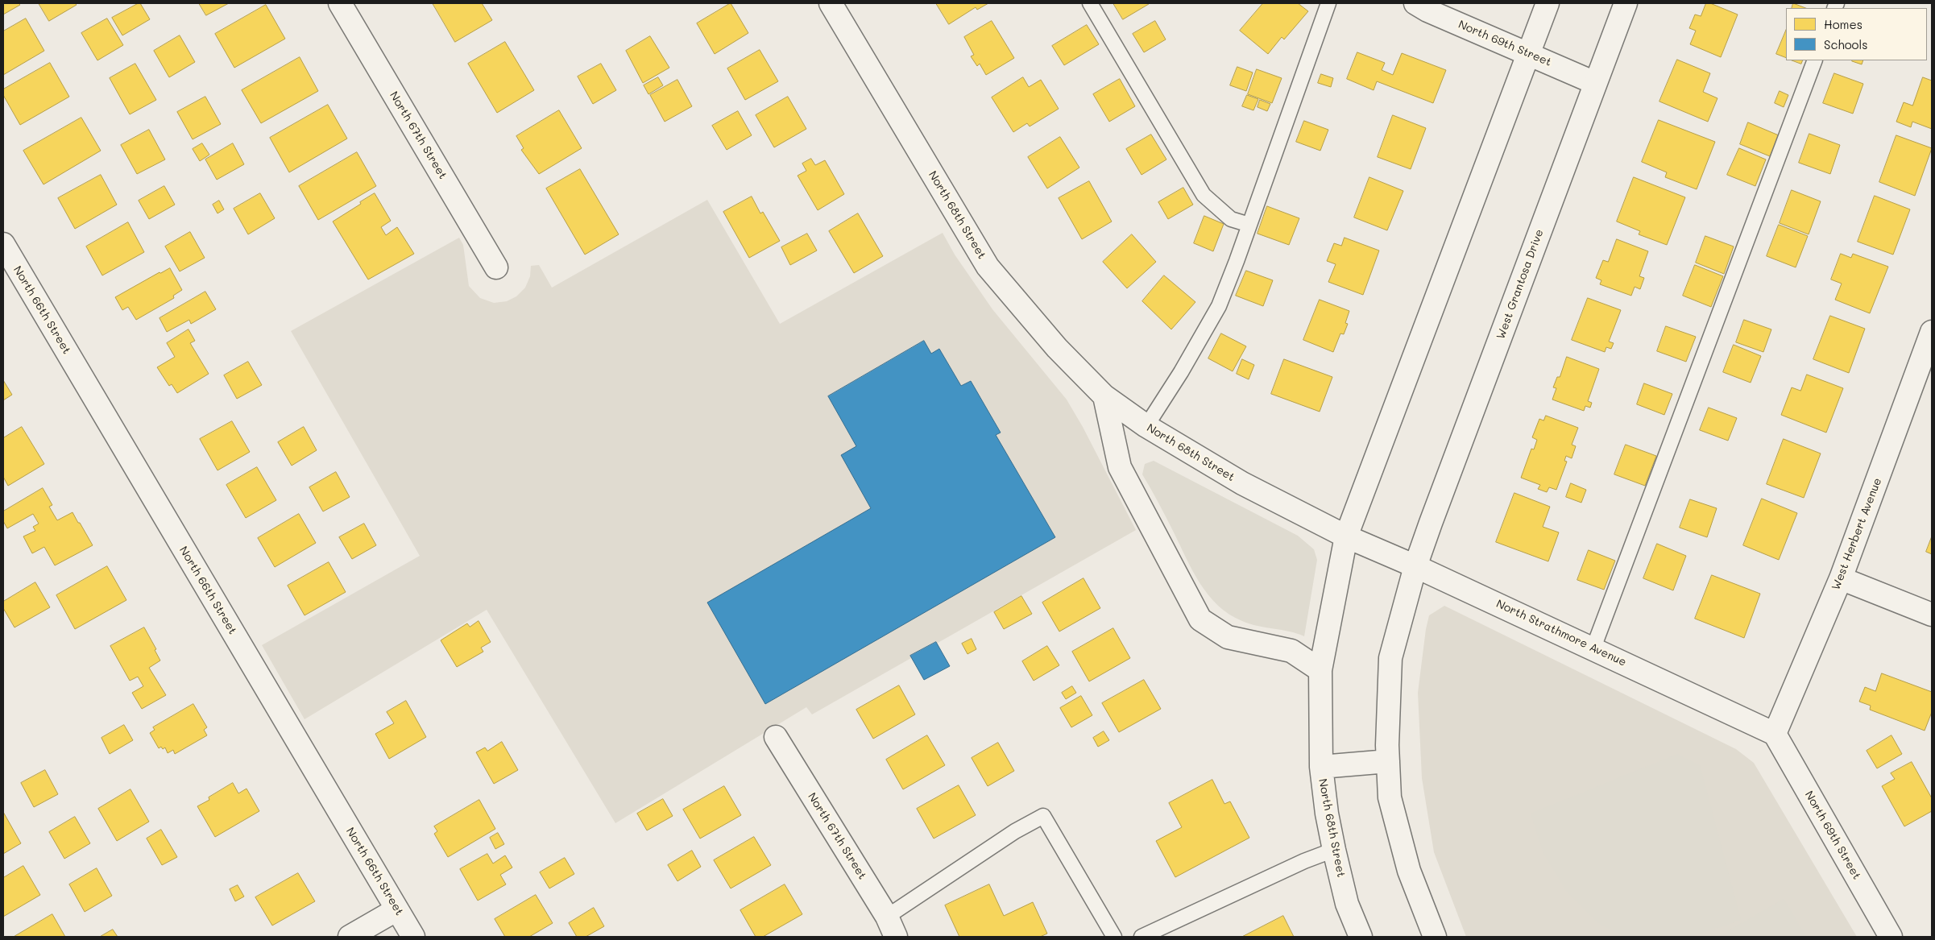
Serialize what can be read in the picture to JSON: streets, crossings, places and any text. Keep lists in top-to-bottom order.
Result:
{
  "streets": {
    "street": [
      "North 69th Street",
      "North 67th Street",
      "North 68th Street",
      "West Grantosa Drive",
      "North 66th Street",
      "West Herbert Avenue",
      "North Strathmore Avenue"
    ]
  },
  "crossings": [
    ["North 69th Street", "West Grantosa Drive"],
    ["North 69th Street", "West Herbert Avenue"],
    ["North 69th Street", "North Strathmore Avenue"],
    ["North 68th Street", "North Strathmore Avenue"],
    ["West Grantosa Drive", "North Strathmore Avenue"],
    ["West Herbert Avenue", "North Strathmore Avenue"]
  ],
  "legend": ["Homes", "Schools"]
}
